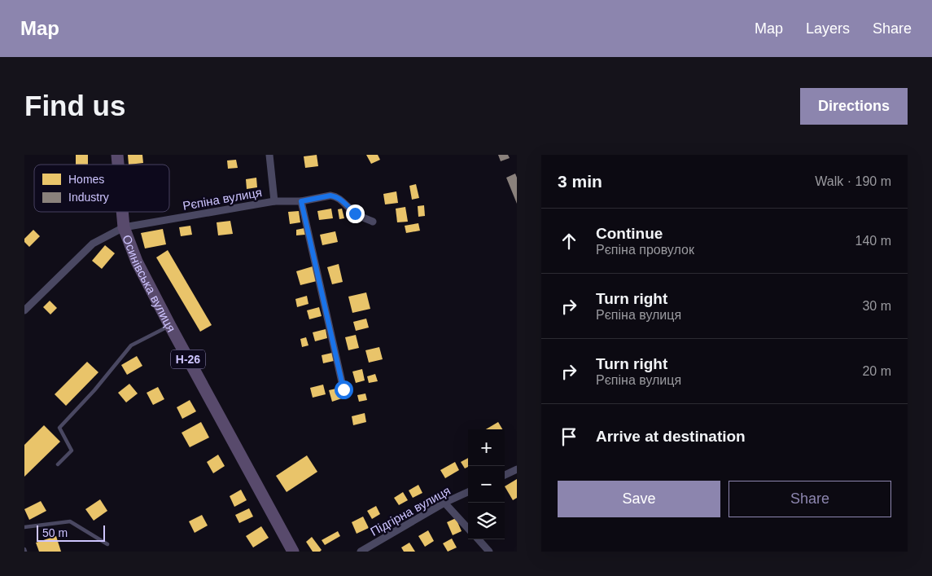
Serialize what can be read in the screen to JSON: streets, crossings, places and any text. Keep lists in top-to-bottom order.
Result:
{
  "streets": {
    "main road": ["Осинівська вулиця", "Н-26"],
    "street": ["Рєпіна вулиця", "Підгірна вулиця"]
  },
  "crossings": [
    ["Рєпіна вулиця", "Осинівська вулиця"]
  ],
  "legend": ["Homes", "Industry"],
  "scale_bar": "50 m",
  "page": {
    "header": "Map",
    "nav": ["Map", "Layers", "Share"],
    "buttons": [
      "Directions",
      ["Save", "Share"]
    ],
    "title": "Find us",
    "heading": ["3 min", "Walk · 190 m"],
    "list": [
      ["Continue", "Рєпіна провулок", "140 m"],
      ["Turn right", "Рєпіна вулиця", "30 m"],
      ["Turn right", "Рєпіна вулиця", "20 m"],
      "Arrive at destination"
    ],
    "map_buttons": ["+", "−"],
    "scale": "50 m"
  }
}
